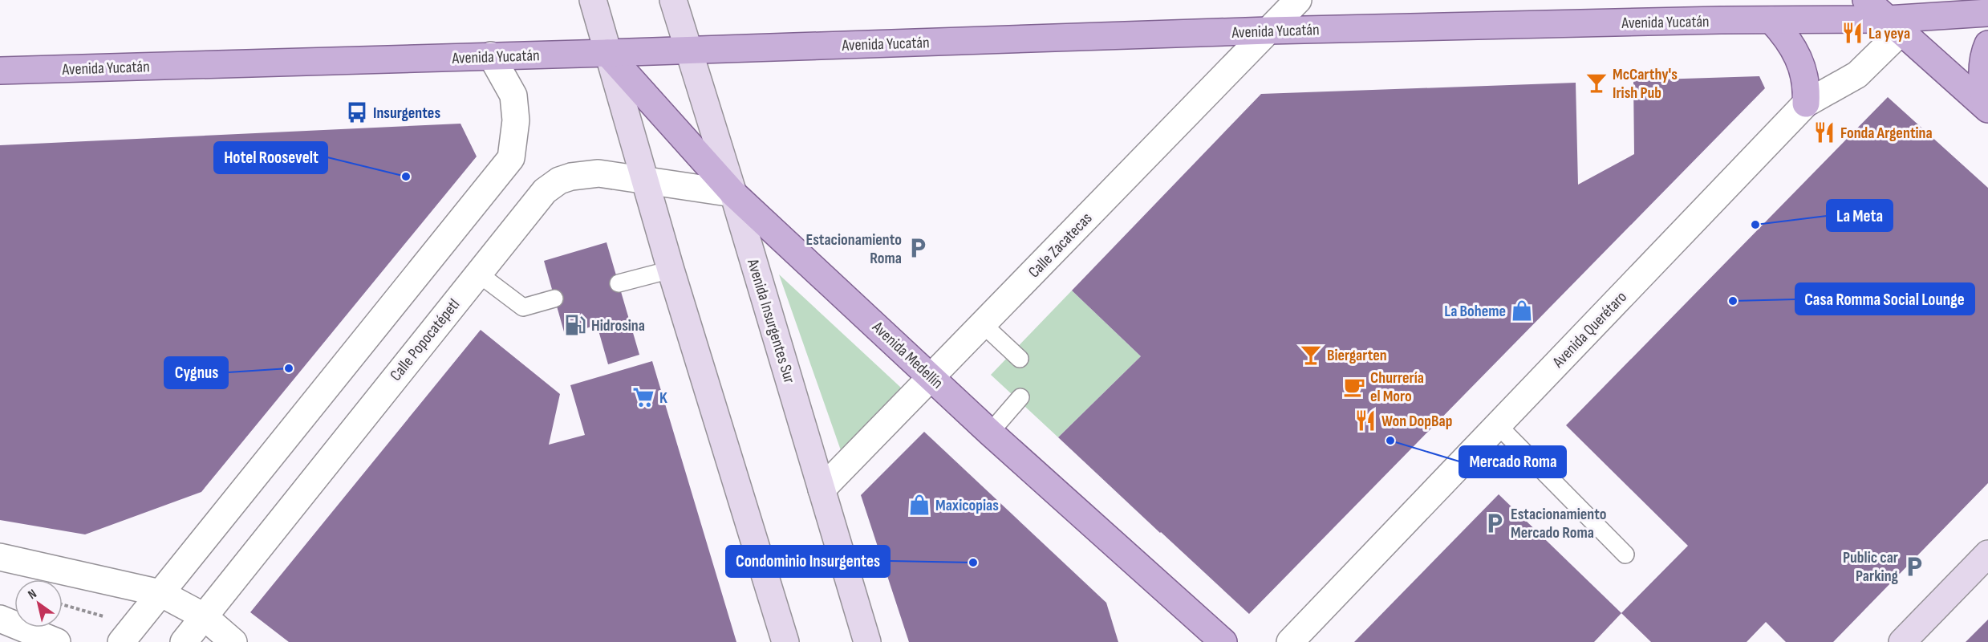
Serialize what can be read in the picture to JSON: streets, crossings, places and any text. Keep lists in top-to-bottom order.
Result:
{
  "streets": {
    "main road": [
      "Avenida Yucatán",
      "Avenida Insurgentes Sur",
      "Avenida Querétaro",
      "Avenida Medellín"
    ],
    "street": ["Calle Zacatecas", "Calle Popocatépetl"]
  },
  "crossings": [
    ["Avenida Yucatán", "Calle Zacatecas"],
    ["Avenida Yucatán", "Avenida Insurgentes Sur"],
    ["Avenida Yucatán", "Avenida Querétaro"],
    ["Avenida Yucatán", "Avenida Medellín"],
    ["Calle Zacatecas", "Avenida Insurgentes Sur"],
    ["Calle Zacatecas", "Avenida Medellín"],
    ["Avenida Insurgentes Sur", "Calle Popocatépetl"],
    ["Avenida Insurgentes Sur", "Avenida Medellín"],
    ["Calle Popocatépetl", "Avenida Medellín"]
  ],
  "places": {
    "restaurant": ["La yeya", "Fonda Argentina", "Won DopBap"],
    "bar": ["McCarthy's Irish Pub", "Biergarten"],
    "bus stop": ["Insurgentes"],
    "other": [
      "Hotel Roosevelt",
      "La Meta",
      "Casa Romma Social Lounge",
      "Cygnus",
      "Mercado Roma",
      "Condominio Insurgentes"
    ],
    "parking": ["Estacionamiento Roma", "Estacionamiento Mercado Roma", "Public car Parking"],
    "shop": ["La Boheme", "Maxicopias"],
    "fuel station": ["Hidrosina"],
    "cafe": ["Churrería el Moro"],
    "supermarket": ["K"]
  },
  "north": "top left"
}
